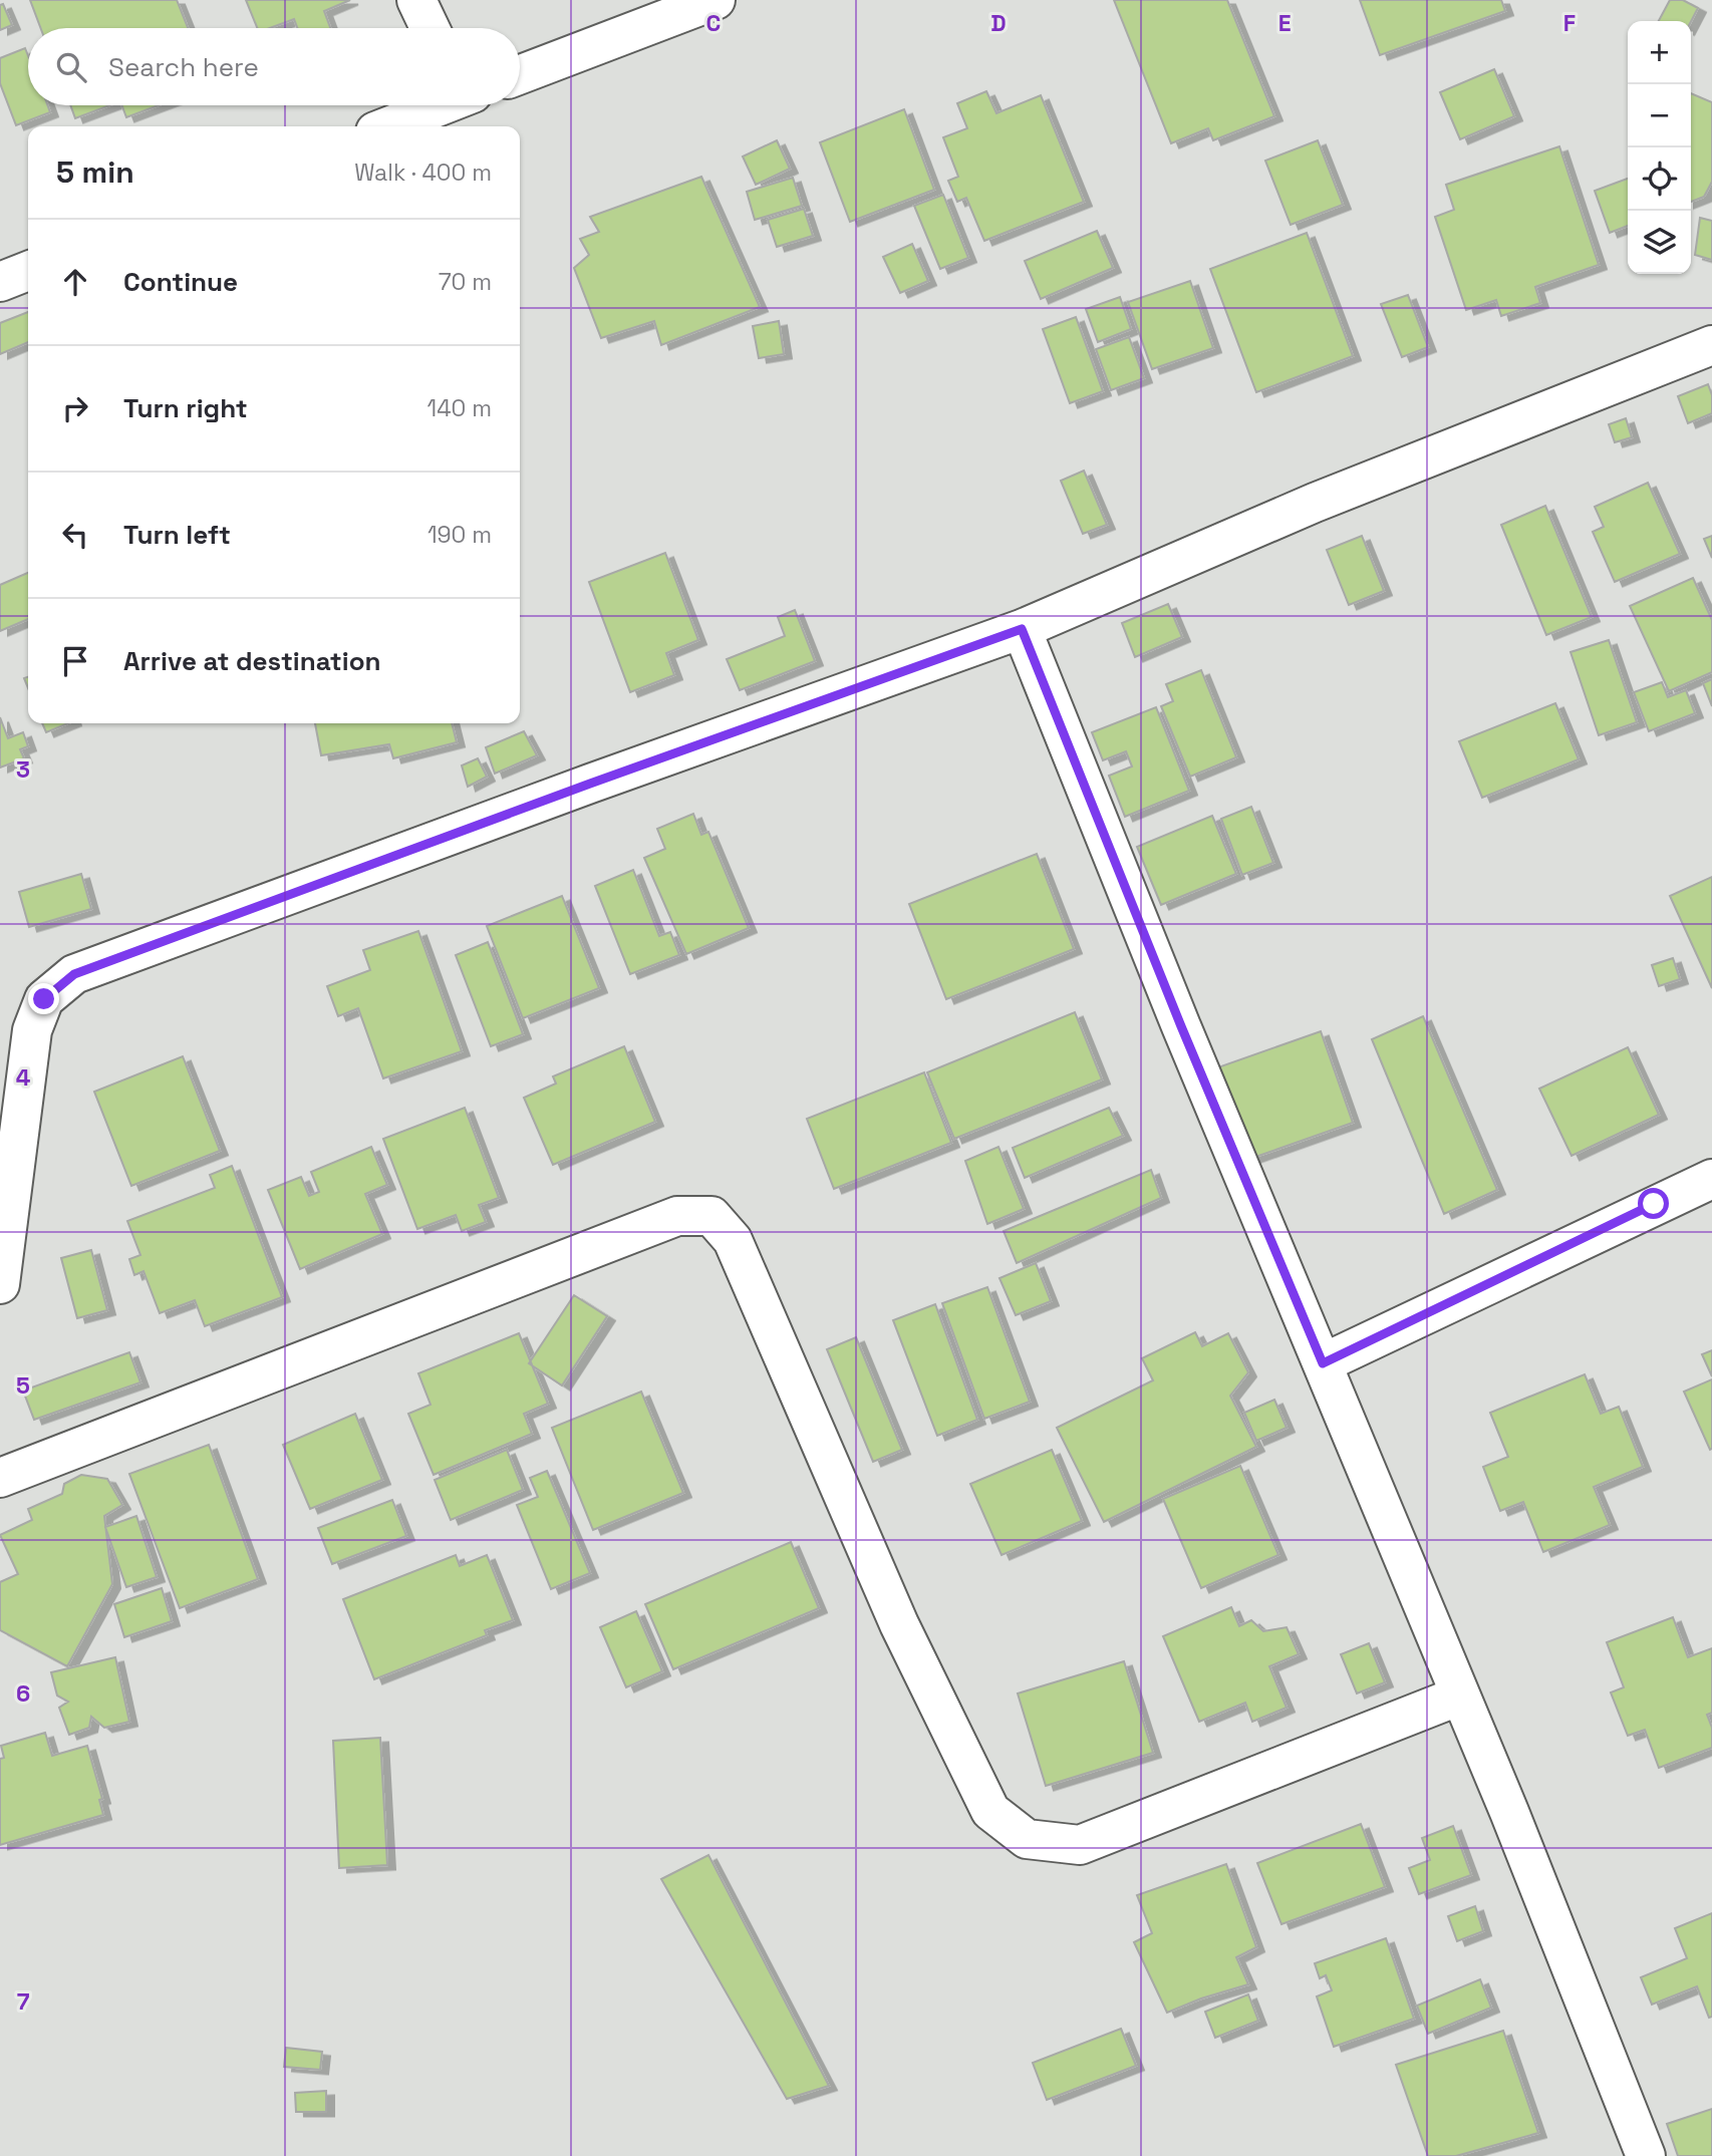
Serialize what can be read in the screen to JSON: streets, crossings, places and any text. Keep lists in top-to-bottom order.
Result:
{
  "page": {
    "map_buttons": ["+", "−"],
    "search": "Search here",
    "heading": ["5 min", "Walk · 400 m"],
    "list": [
      ["Continue", "70 m"],
      ["Turn right", "140 m"],
      ["Turn left", "190 m"],
      "Arrive at destination"
    ]
  },
  "grid": {
    "columns": [
      "C",
      "D",
      "E",
      "F"
    ],
    "rows": [
      "3",
      "4",
      "5",
      "6",
      "7"
    ]
  }
}
